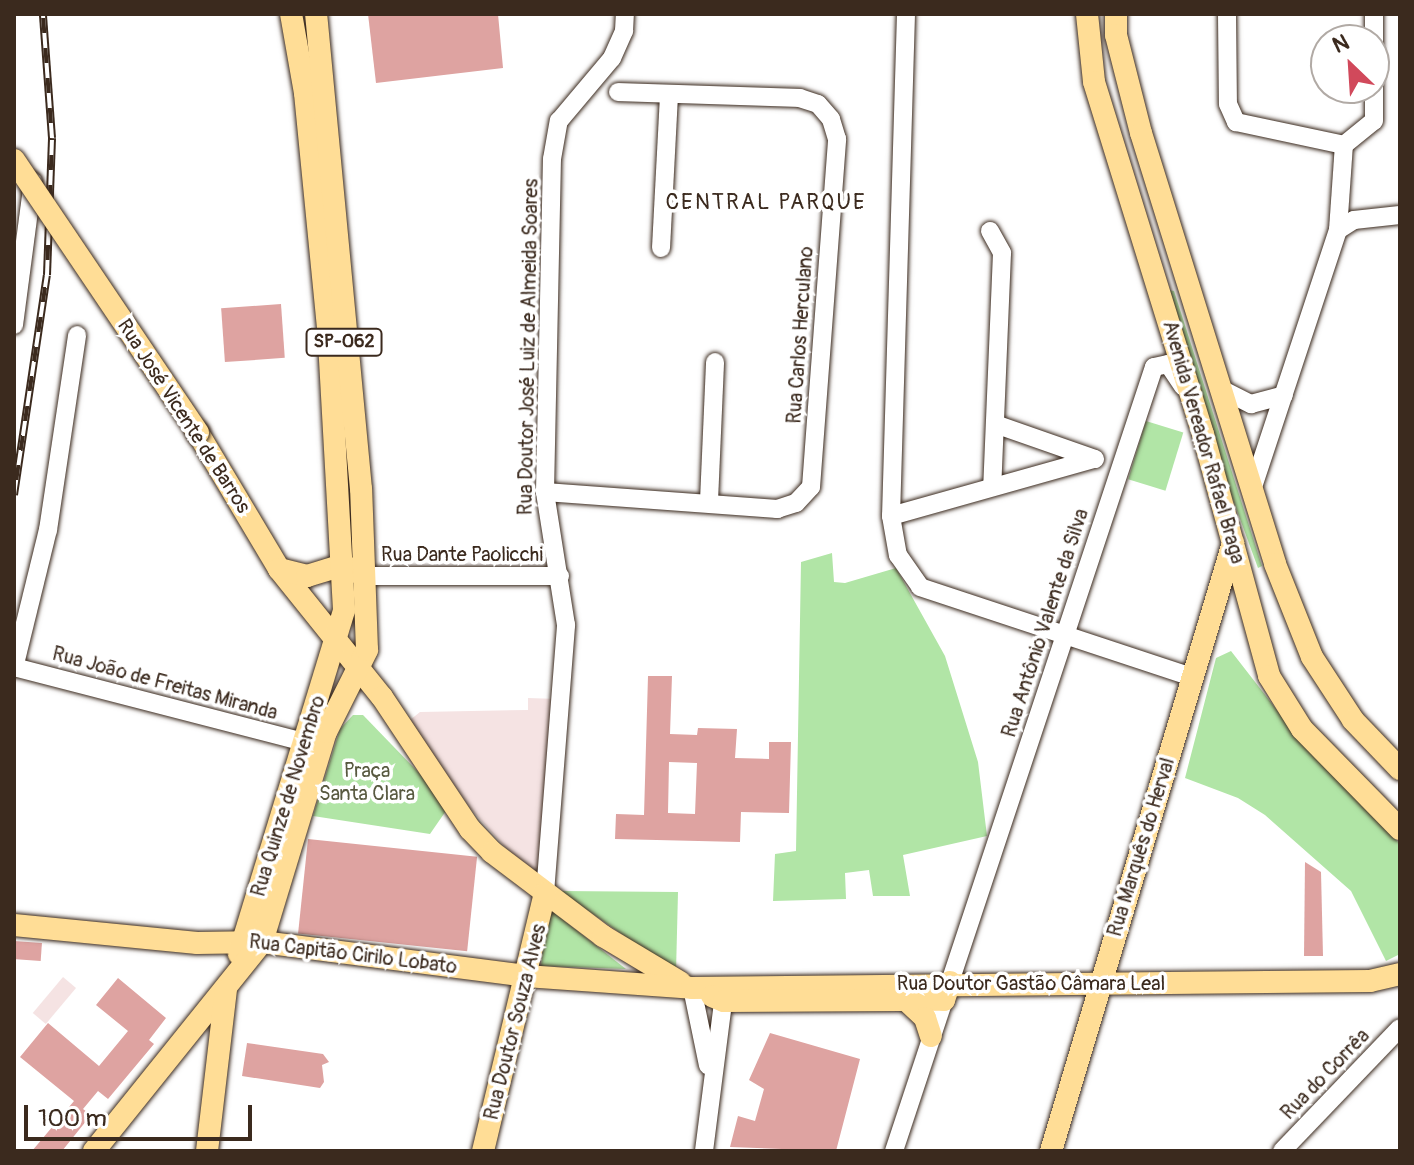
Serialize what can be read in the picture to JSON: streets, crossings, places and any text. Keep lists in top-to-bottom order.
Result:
{
  "streets": {
    "main road": [
      "SP-062",
      "Rua José Vicente de Barros",
      "Avenida Vereador Rafael Braga",
      "Rua Quinze de Novembro",
      "Rua Marquês do Herval",
      "Rua Capitão Cirilo Lobato",
      "Rua Doutor Gastão Câmara Leal",
      "Rua Doutor Souza Alves"
    ],
    "street": [
      "Rua Carlos Herculano",
      "Rua Doutor José Luiz de Almeida Soares",
      "Rua Dante Paolicchi",
      "Rua Antônio Valente da Silva",
      "Rua João de Freitas Miranda",
      "Rua do Corrêa"
    ]
  },
  "crossings": [
    ["SP-062", "Rua José Vicente de Barros"],
    ["SP-062", "Rua Dante Paolicchi"],
    ["SP-062", "Rua Quinze de Novembro"],
    ["Rua Doutor José Luiz de Almeida Soares", "Rua José Vicente de Barros"],
    ["Rua Doutor José Luiz de Almeida Soares", "Rua Dante Paolicchi"],
    ["Rua Doutor José Luiz de Almeida Soares", "Rua Doutor Souza Alves"],
    ["Rua José Vicente de Barros", "Rua Quinze de Novembro"],
    ["Rua José Vicente de Barros", "Rua Capitão Cirilo Lobato"],
    ["Rua José Vicente de Barros", "Rua Doutor Souza Alves"],
    ["Avenida Vereador Rafael Braga", "Rua Antônio Valente da Silva"],
    ["Avenida Vereador Rafael Braga", "Rua Marquês do Herval"],
    ["Rua Antônio Valente da Silva", "Rua Doutor Gastão Câmara Leal"],
    ["Rua João de Freitas Miranda", "Rua Quinze de Novembro"],
    ["Rua Quinze de Novembro", "Rua Capitão Cirilo Lobato"],
    ["Rua Marquês do Herval", "Rua Doutor Gastão Câmara Leal"],
    ["Rua Capitão Cirilo Lobato", "Rua Doutor Souza Alves"]
  ],
  "districts": ["CENTRAL PARQUE"],
  "parks": ["Praça Santa Clara"],
  "scale_bar": "100 m",
  "north": "top left"
}
